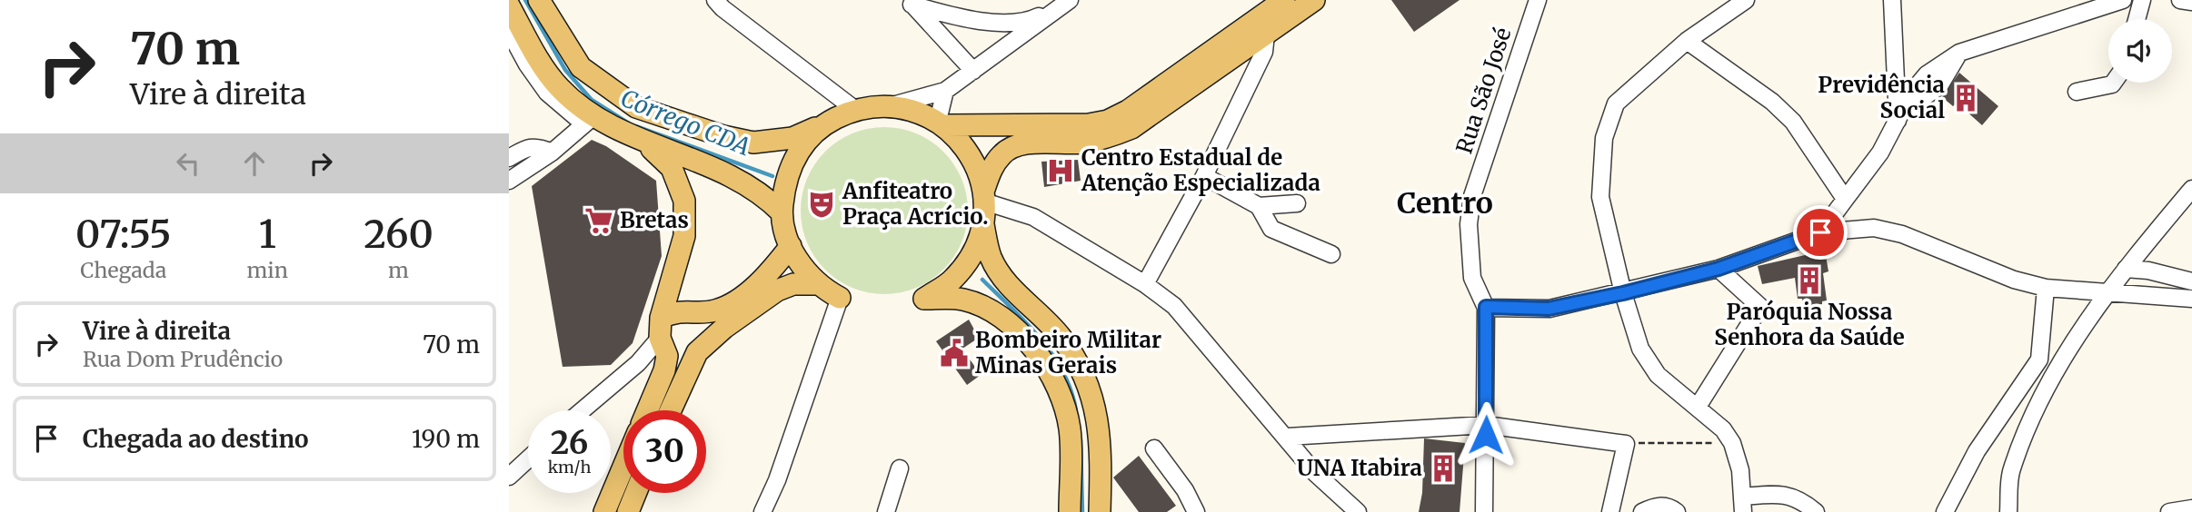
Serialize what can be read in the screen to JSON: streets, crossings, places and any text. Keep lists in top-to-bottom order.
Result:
{
  "streets": {
    "street": ["Rua São José"]
  },
  "districts": ["Centro"],
  "water": ["Córrego CDA"],
  "places": {
    "building": ["Previdência Social", "Paróquia Nossa Senhora da Saúde", "UNA Itabira"],
    "hospital": ["Centro Estadual de Atenção Especializada"],
    "theatre": ["Anfiteatro Praça Acrício."],
    "supermarket": ["Bretas"],
    "public building": ["Bombeiro Militar Minas Gerais"]
  },
  "page": {
    "turn": ["70 m", "Vire à direita"],
    "eta": [
      "07:55",
      "Chegada",
      "1",
      "min",
      "260",
      "m"
    ],
    "list": [
      {
        "name": "Vire à direita",
        "note": "Rua Dom Prudêncio",
        "value": "70 m"
      },
      {
        "name": "Chegada ao destino",
        "value": "190 m"
      }
    ],
    "speed": "26 km/h",
    "limit": "30"
  }
}
